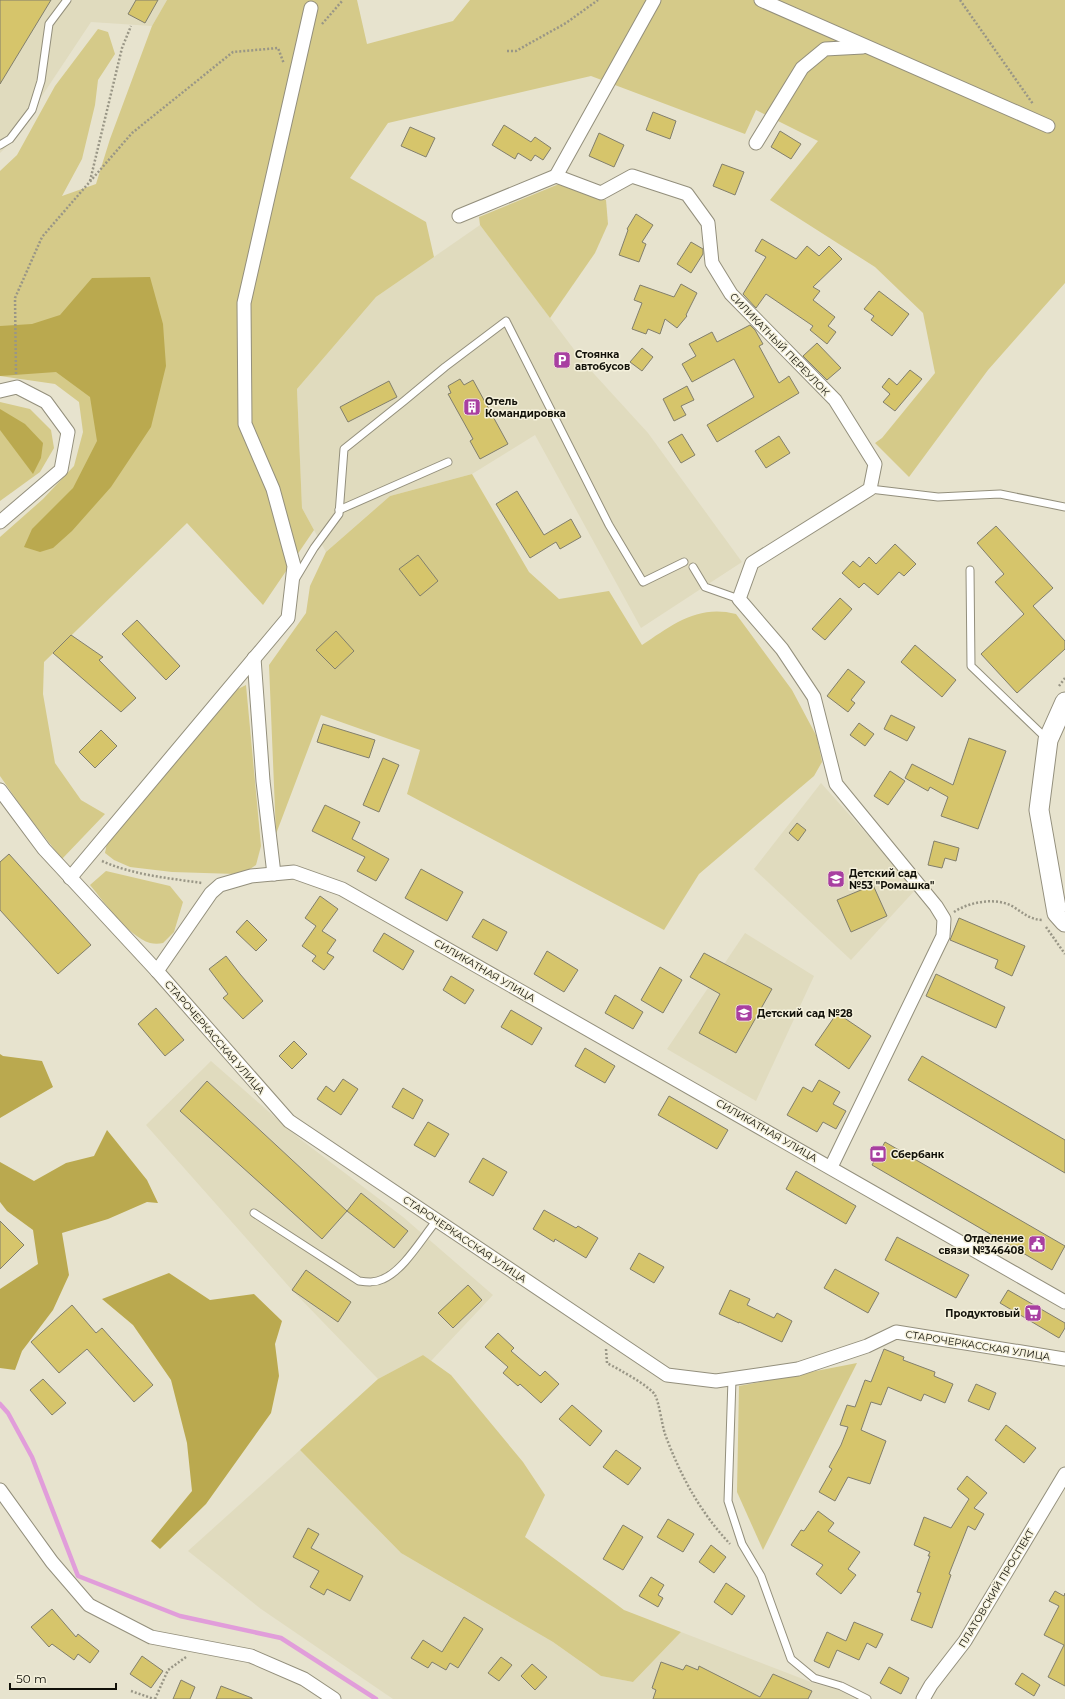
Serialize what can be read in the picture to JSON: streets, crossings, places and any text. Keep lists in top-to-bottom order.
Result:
{
  "streets": {
    "street": [
      "СИЛИКАТНЫЙ ПЕРЕУЛОК",
      "СИЛИКАТНАЯ УЛИЦА",
      "СТАРОЧЕРКАССКАЯ УЛИЦА",
      "ПЛАТОВСКИЙ ПРОСПЕКТ"
    ]
  },
  "places": {
    "parking": ["Стоянка автобусов"],
    "building": ["Отель Командировка"],
    "school or university": ["Детский сад №53 \"Ромашка\"", "Детский сад №28"],
    "bank": ["Сбербанк"],
    "public building": ["Отделение связи №346408"],
    "supermarket": ["Продуктовый"]
  },
  "scale_bar": "50 m"
}
